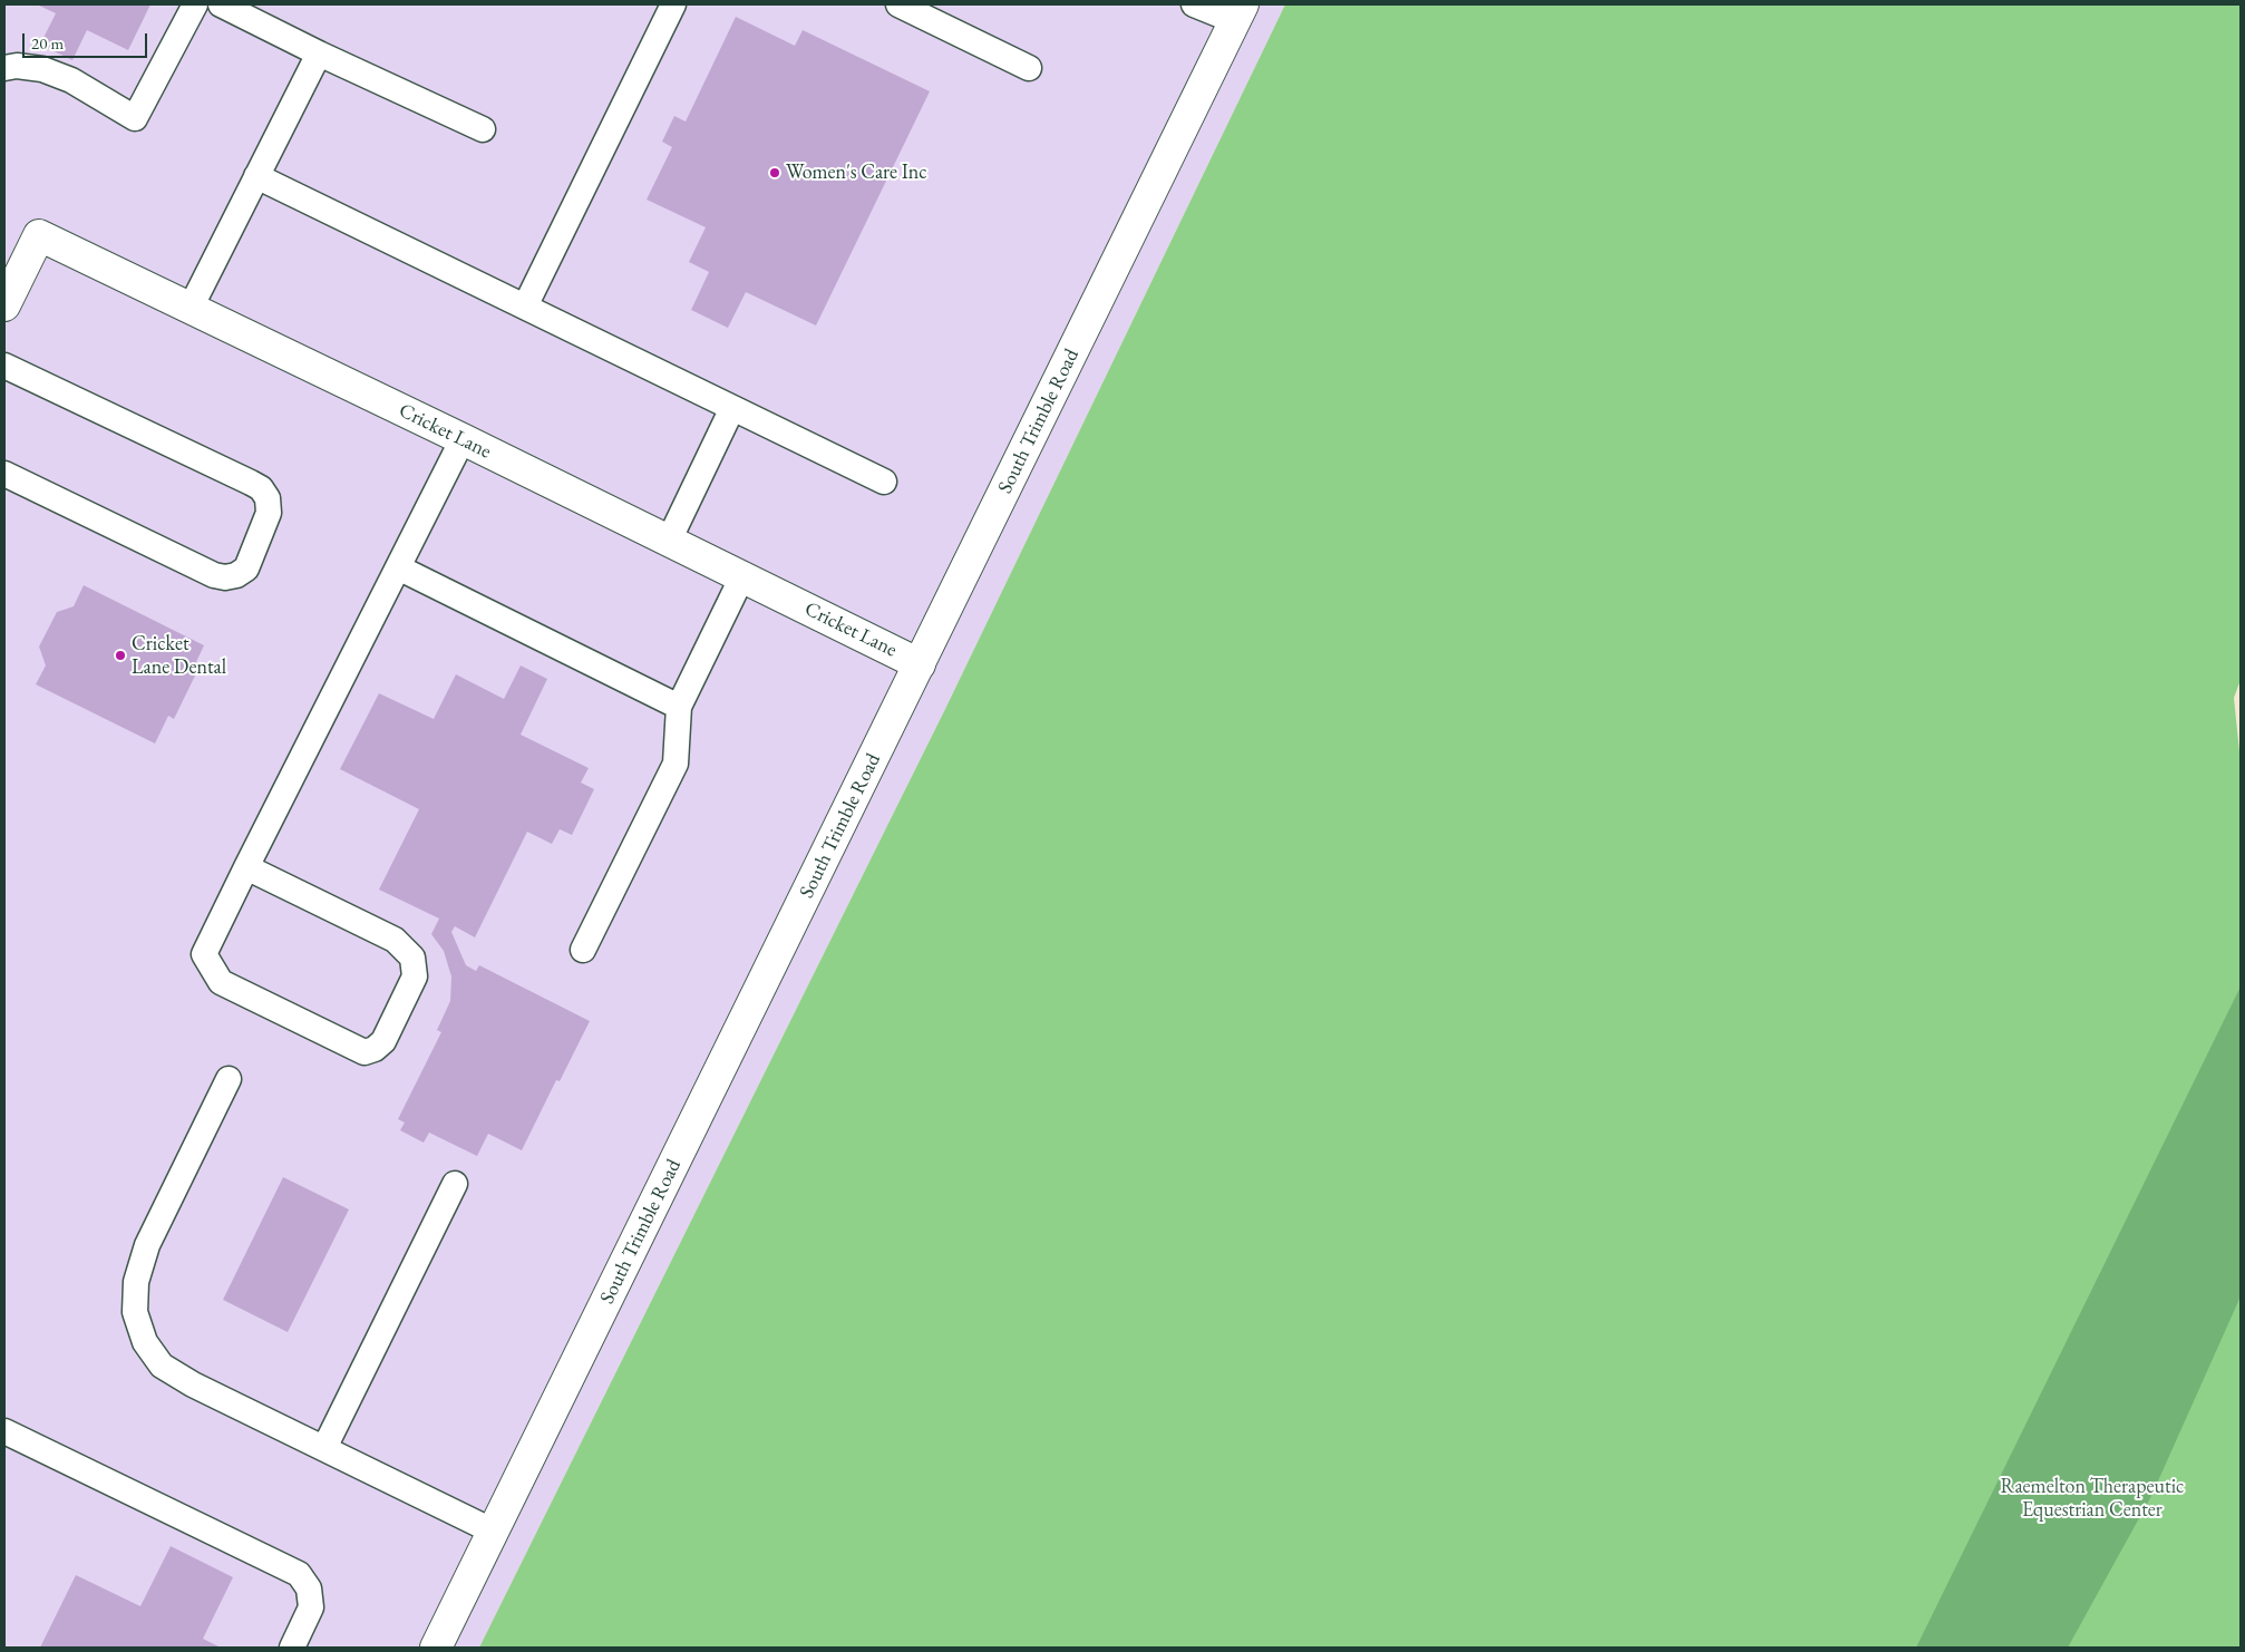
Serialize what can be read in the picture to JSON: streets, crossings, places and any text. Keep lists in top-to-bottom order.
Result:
{
  "streets": {
    "main road": ["South Trimble Road", "Cricket Lane"]
  },
  "crossings": [
    ["South Trimble Road", "Cricket Lane"]
  ],
  "parks": ["Raemelton Therapeutic Equestrian Center"],
  "places": ["Women's Care Inc", "Cricket Lane Dental"],
  "scale_bar": "20 m"
}
